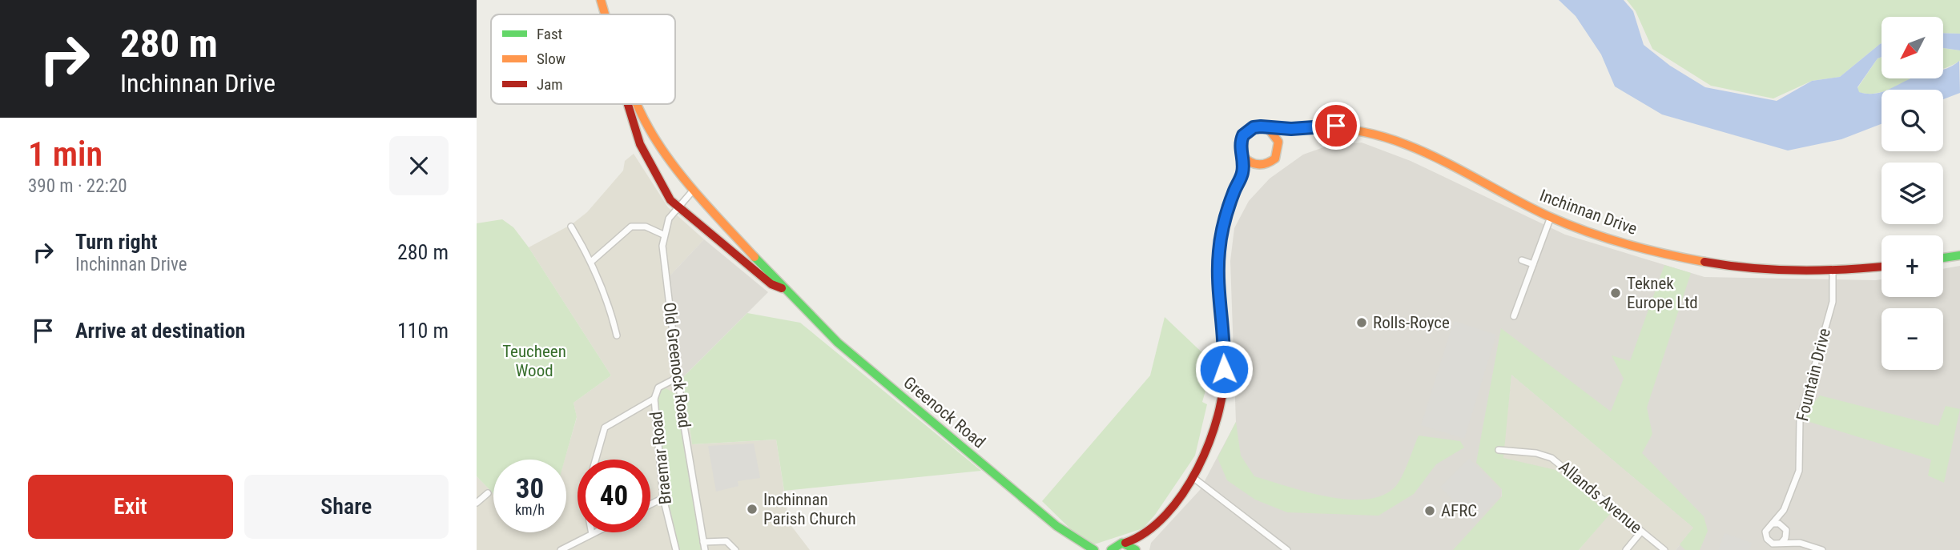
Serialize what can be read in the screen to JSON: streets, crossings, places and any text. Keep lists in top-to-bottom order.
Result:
{
  "streets": {
    "street": [
      "Inchinnan Drive",
      "Old Greenock Road",
      "Fountain Drive",
      "Greenock Road",
      "Braemar Road",
      "Allands Avenue"
    ]
  },
  "crossings": [
    ["Inchinnan Drive", "Fountain Drive"],
    ["Old Greenock Road", "Greenock Road"],
    ["Old Greenock Road", "Braemar Road"]
  ],
  "parks": ["Teucheen Wood"],
  "places": [
    "Teknek Europe Ltd",
    "Rolls-Royce",
    "Inchinnan Parish Church",
    "AFRC"
  ],
  "legend": ["Fast", "Slow", "Jam"],
  "north": "bottom left",
  "page": {
    "turn": ["280 m", "Inchinnan Drive"],
    "map_buttons": ["+", "−"],
    "heading": ["1 min", "390 m · 22:20"],
    "list": [
      {
        "name": "Turn right",
        "note": "Inchinnan Drive",
        "value": "280 m"
      },
      {
        "name": "Arrive at destination",
        "value": "110 m"
      }
    ],
    "speed": "30 km/h",
    "limit": "40",
    "buttons": ["Exit", "Share"]
  }
}
